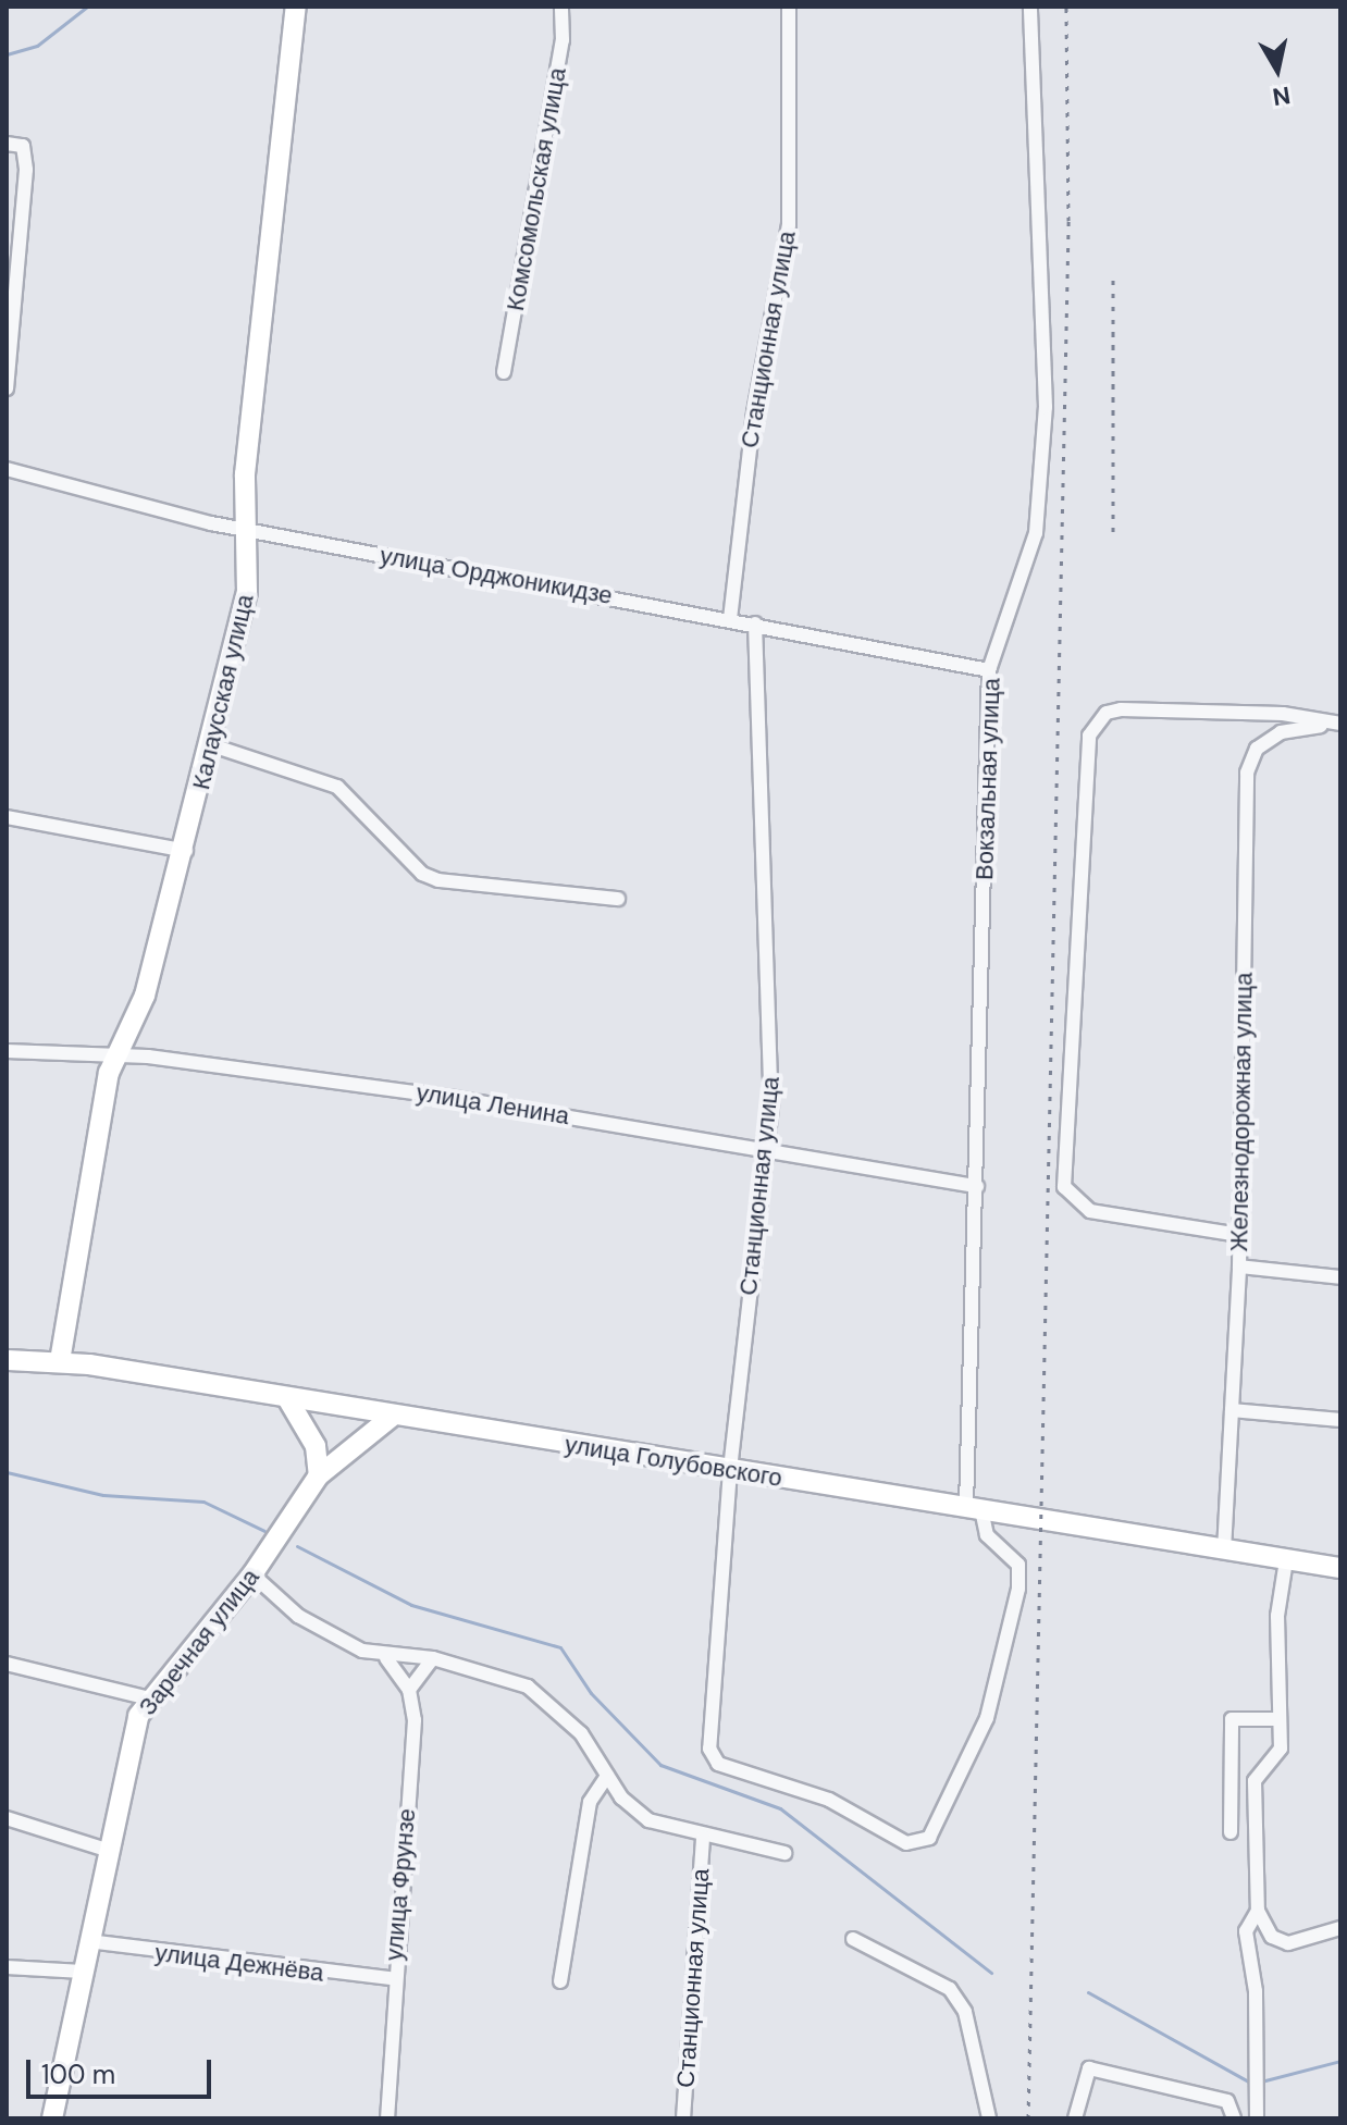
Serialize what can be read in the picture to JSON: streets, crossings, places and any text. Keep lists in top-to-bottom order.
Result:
{
  "streets": {
    "street": [
      "Комсомольская улица",
      "Станционная улица",
      "улица Орджоникидзе",
      "Калаусская улица",
      "Вокзальная улица",
      "улица Ленина",
      "Железнодорожная улица",
      "улица Голубовского",
      "Заречная улица",
      "улица Фрунзе",
      "улица Дежнёва"
    ]
  },
  "crossings": [
    ["Станционная улица", "улица Орджоникидзе"],
    ["Станционная улица", "Вокзальная улица"],
    ["Станционная улица", "улица Ленина"],
    ["Станционная улица", "улица Голубовского"],
    ["улица Орджоникидзе", "Калаусская улица"],
    ["улица Орджоникидзе", "Вокзальная улица"],
    ["Калаусская улица", "улица Ленина"],
    ["Калаусская улица", "улица Голубовского"],
    ["Вокзальная улица", "улица Ленина"],
    ["Вокзальная улица", "улица Голубовского"],
    ["Железнодорожная улица", "улица Голубовского"],
    ["улица Голубовского", "Заречная улица"],
    ["Заречная улица", "улица Дежнёва"],
    ["улица Фрунзе", "улица Дежнёва"]
  ],
  "scale_bar": "100 m",
  "north": "bottom"
}
